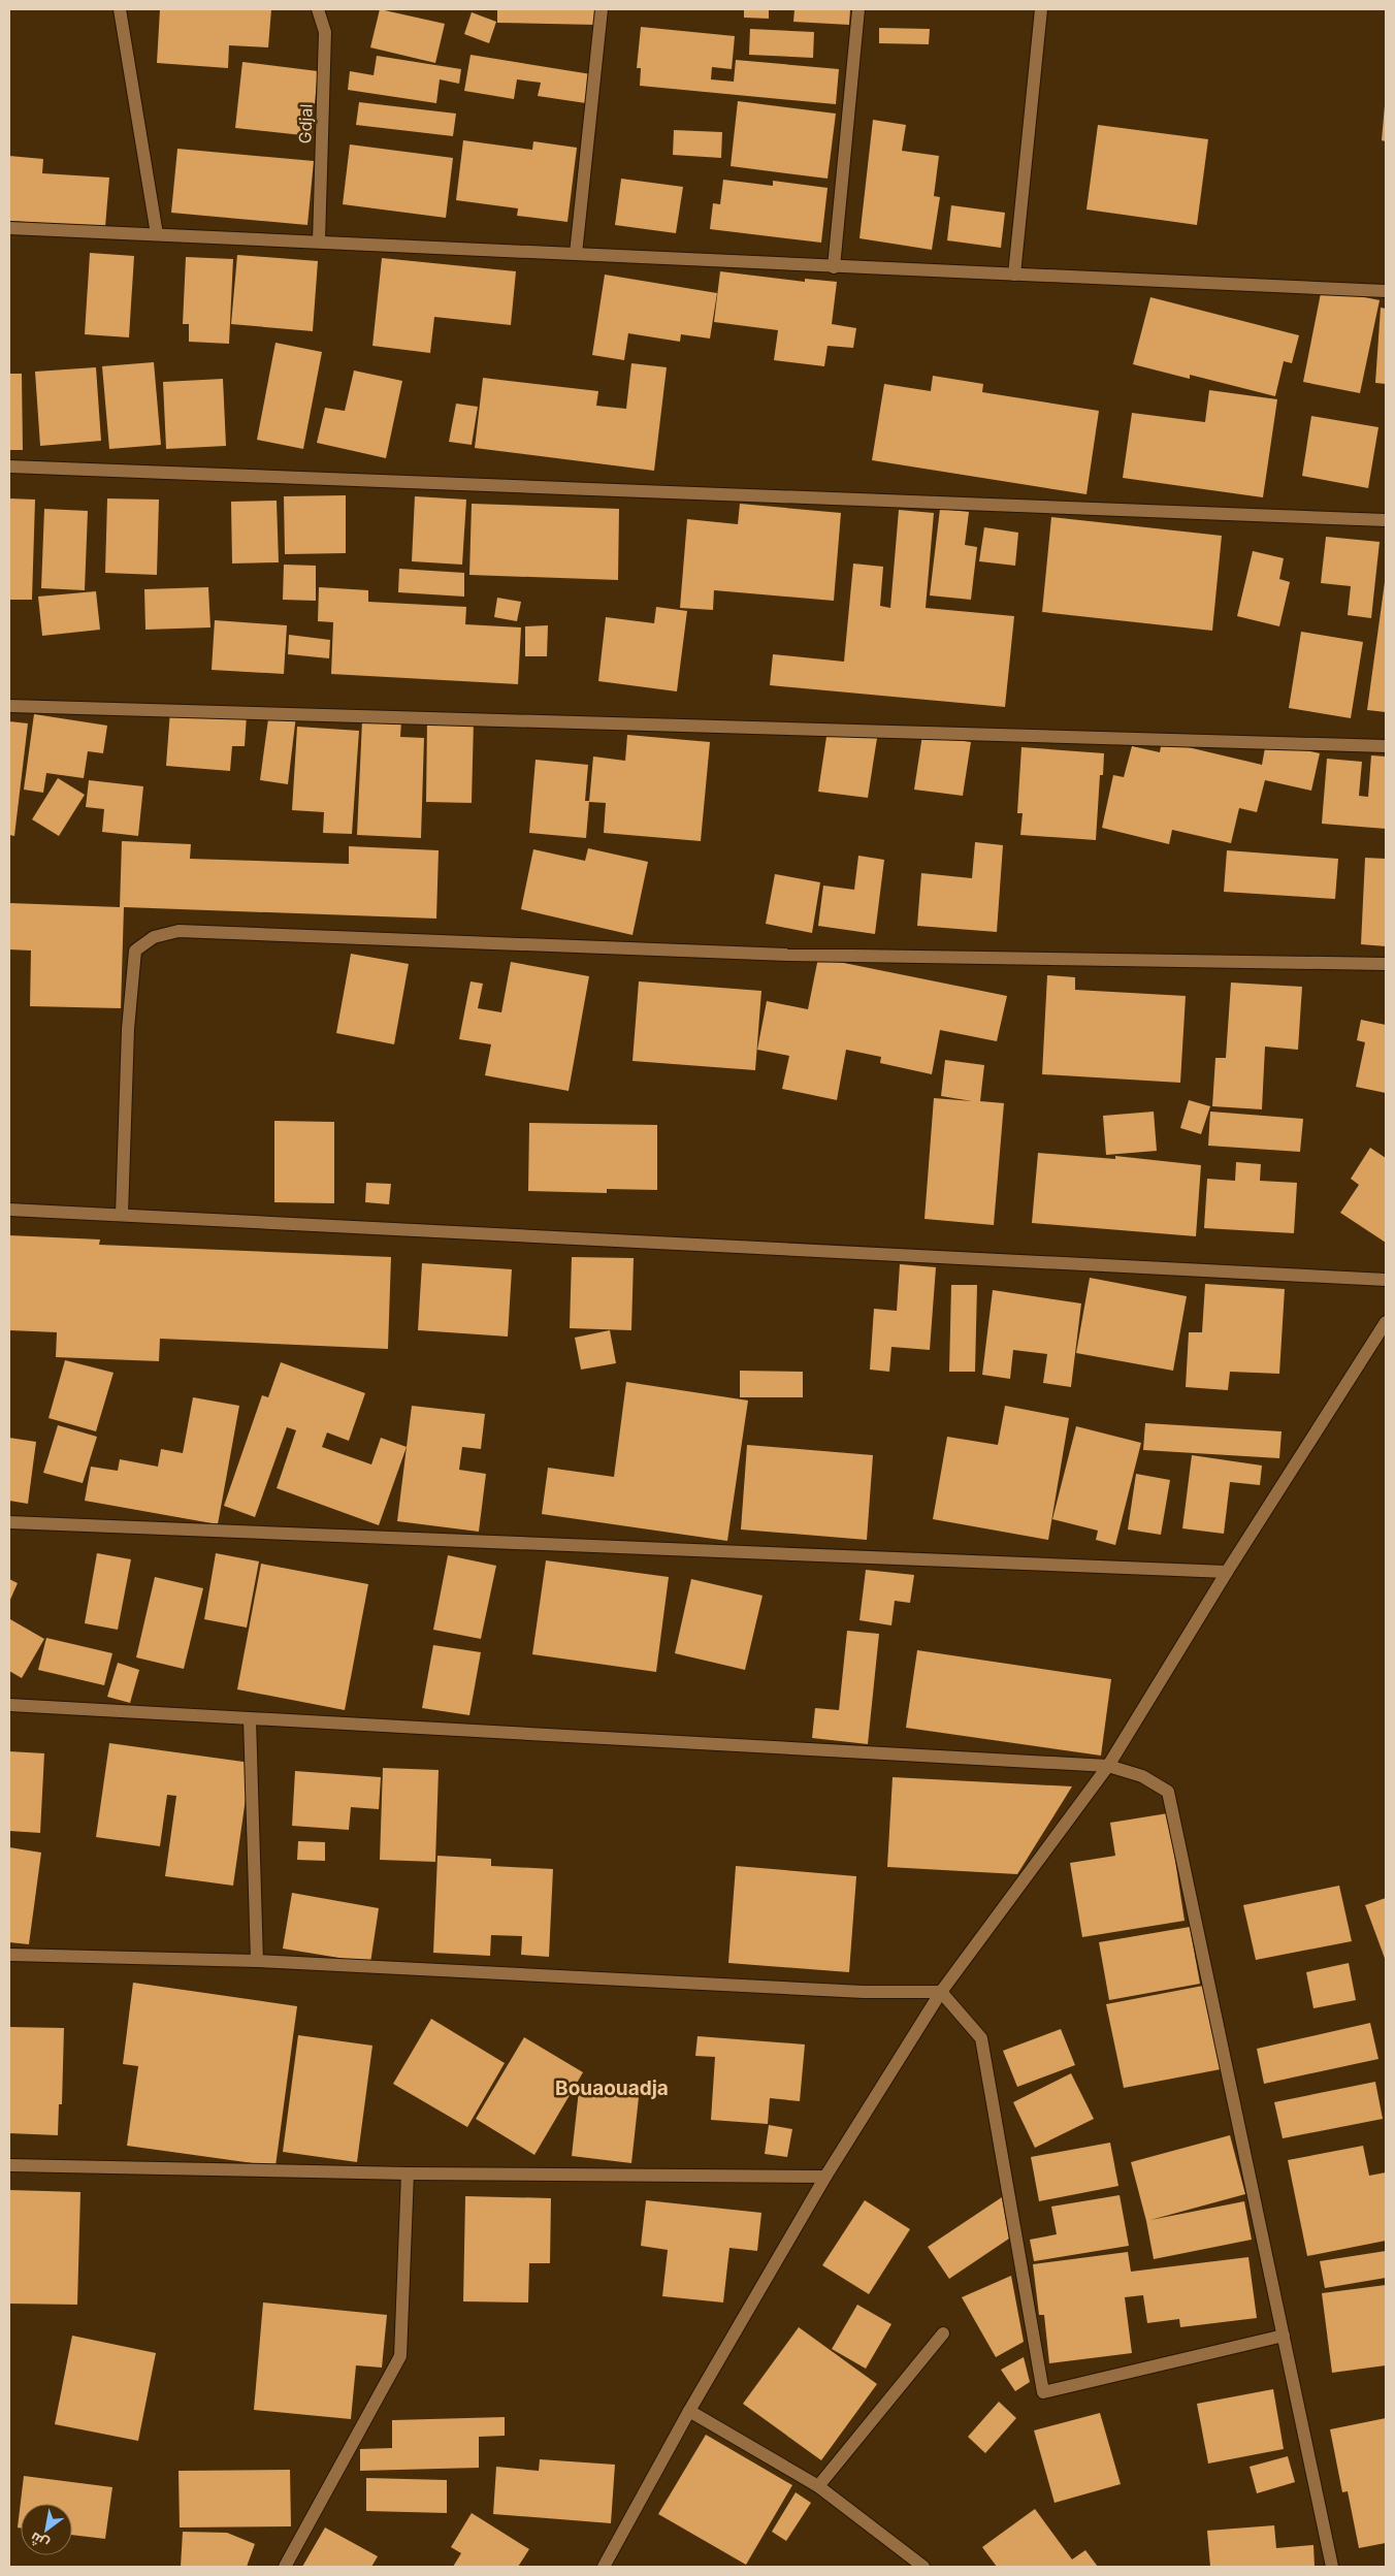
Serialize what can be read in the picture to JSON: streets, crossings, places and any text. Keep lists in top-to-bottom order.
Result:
{
  "streets": {
    "street": ["Gdjal"]
  },
  "districts": ["Bouaouadja"],
  "north": "bottom left"
}
